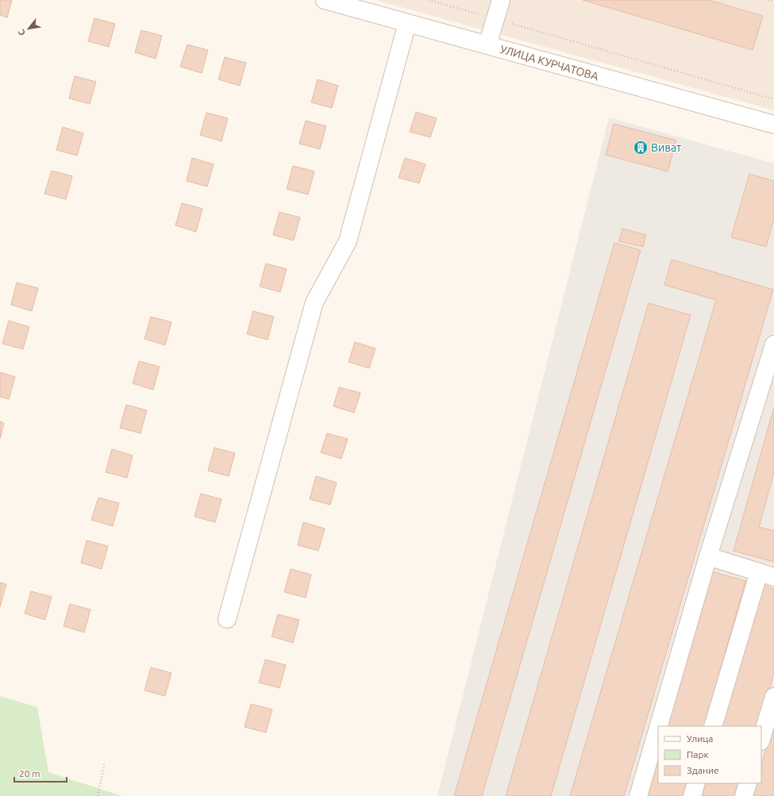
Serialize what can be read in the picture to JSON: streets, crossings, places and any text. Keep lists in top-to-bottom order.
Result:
{
  "streets": {
    "street": ["УЛИЦА КУРЧАТОВА"]
  },
  "places": {
    "building": ["Виват"]
  },
  "legend": ["Улица", "Парк", "Здание"],
  "scale_bar": "20 m",
  "north": "bottom left"
}
